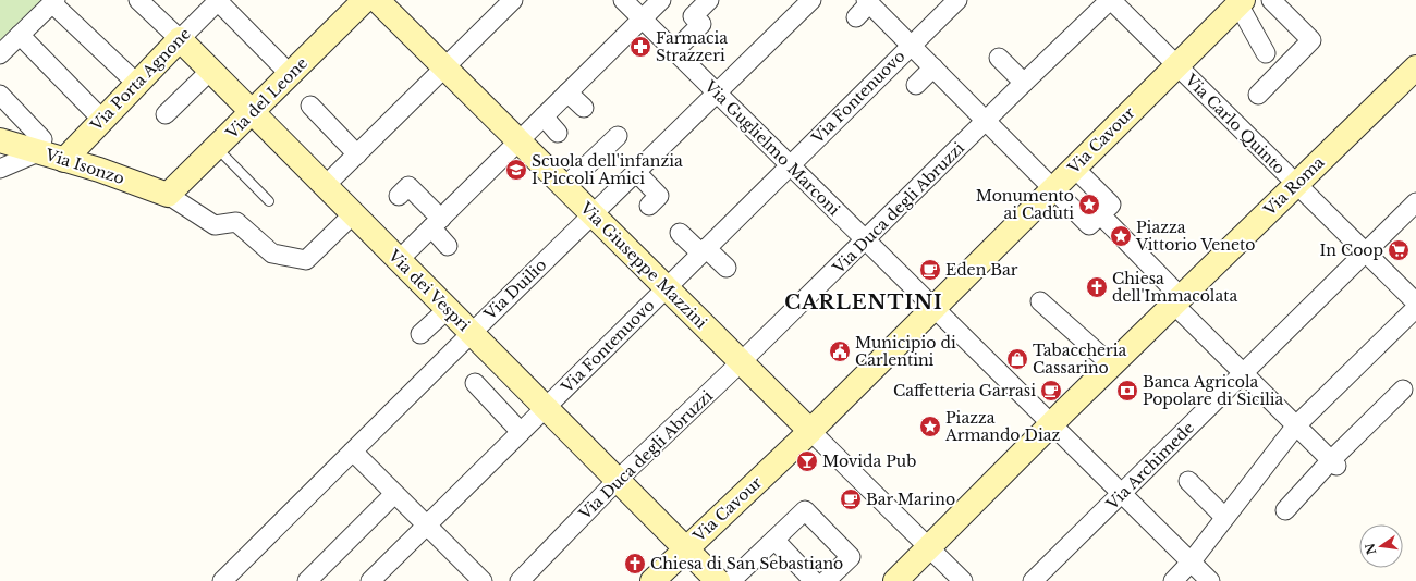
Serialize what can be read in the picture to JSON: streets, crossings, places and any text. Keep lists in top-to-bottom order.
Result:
{
  "streets": {
    "street": [
      "Via Porta Agnone",
      "Via Fontenuovo",
      "Via del Leone",
      "Via Carlo Quinto",
      "Via Cavour",
      "Via Guglielmo Marconi",
      "Via Isonzo",
      "Via Roma",
      "Via Duca degli Abruzzi",
      "Via Giuseppe Mazzini",
      "Via Duilio",
      "Via dei Vespri",
      "Via Archimede"
    ]
  },
  "crossings": [
    ["Via Porta Agnone", "Via Isonzo"],
    ["Via Porta Agnone", "Via dei Vespri"],
    ["Via Fontenuovo", "Via Guglielmo Marconi"],
    ["Via Fontenuovo", "Via Giuseppe Mazzini"],
    ["Via Fontenuovo", "Via dei Vespri"],
    ["Via del Leone", "Via Isonzo"],
    ["Via del Leone", "Via Giuseppe Mazzini"],
    ["Via del Leone", "Via dei Vespri"],
    ["Via Carlo Quinto", "Via Cavour"],
    ["Via Carlo Quinto", "Via Roma"],
    ["Via Carlo Quinto", "Via Duca degli Abruzzi"],
    ["Via Carlo Quinto", "Via Archimede"],
    ["Via Cavour", "Via Guglielmo Marconi"],
    ["Via Cavour", "Via Giuseppe Mazzini"],
    ["Via Cavour", "Via dei Vespri"],
    ["Via Guglielmo Marconi", "Via Roma"],
    ["Via Guglielmo Marconi", "Via Duca degli Abruzzi"],
    ["Via Guglielmo Marconi", "Via Duilio"],
    ["Via Duca degli Abruzzi", "Via Giuseppe Mazzini"],
    ["Via Duca degli Abruzzi", "Via dei Vespri"],
    ["Via Giuseppe Mazzini", "Via Duilio"],
    ["Via Duilio", "Via dei Vespri"]
  ],
  "districts": ["CARLENTINI"],
  "places": {
    "pharmacy": ["Farmacia Strazzeri"],
    "school or university": ["Scuola dell'infanzia I Piccoli Amici"],
    "place": ["Monumento ai Caduti", "Piazza Vittorio Veneto", "Piazza Armando Diaz"],
    "supermarket": ["In Coop"],
    "cafe": ["Eden Bar", "Caffetteria Garrasi", "Bar Marino"],
    "church": ["Chiesa dell'Immacolata", "Chiesa di San Sebastiano"],
    "public building": ["Municipio di Carlentini"],
    "shop": ["Tabaccheria Cassarino"],
    "bank": ["Banca Agricola Popolare di Sicilia"],
    "bar": ["Movida Pub"]
  },
  "north": "left"
}
